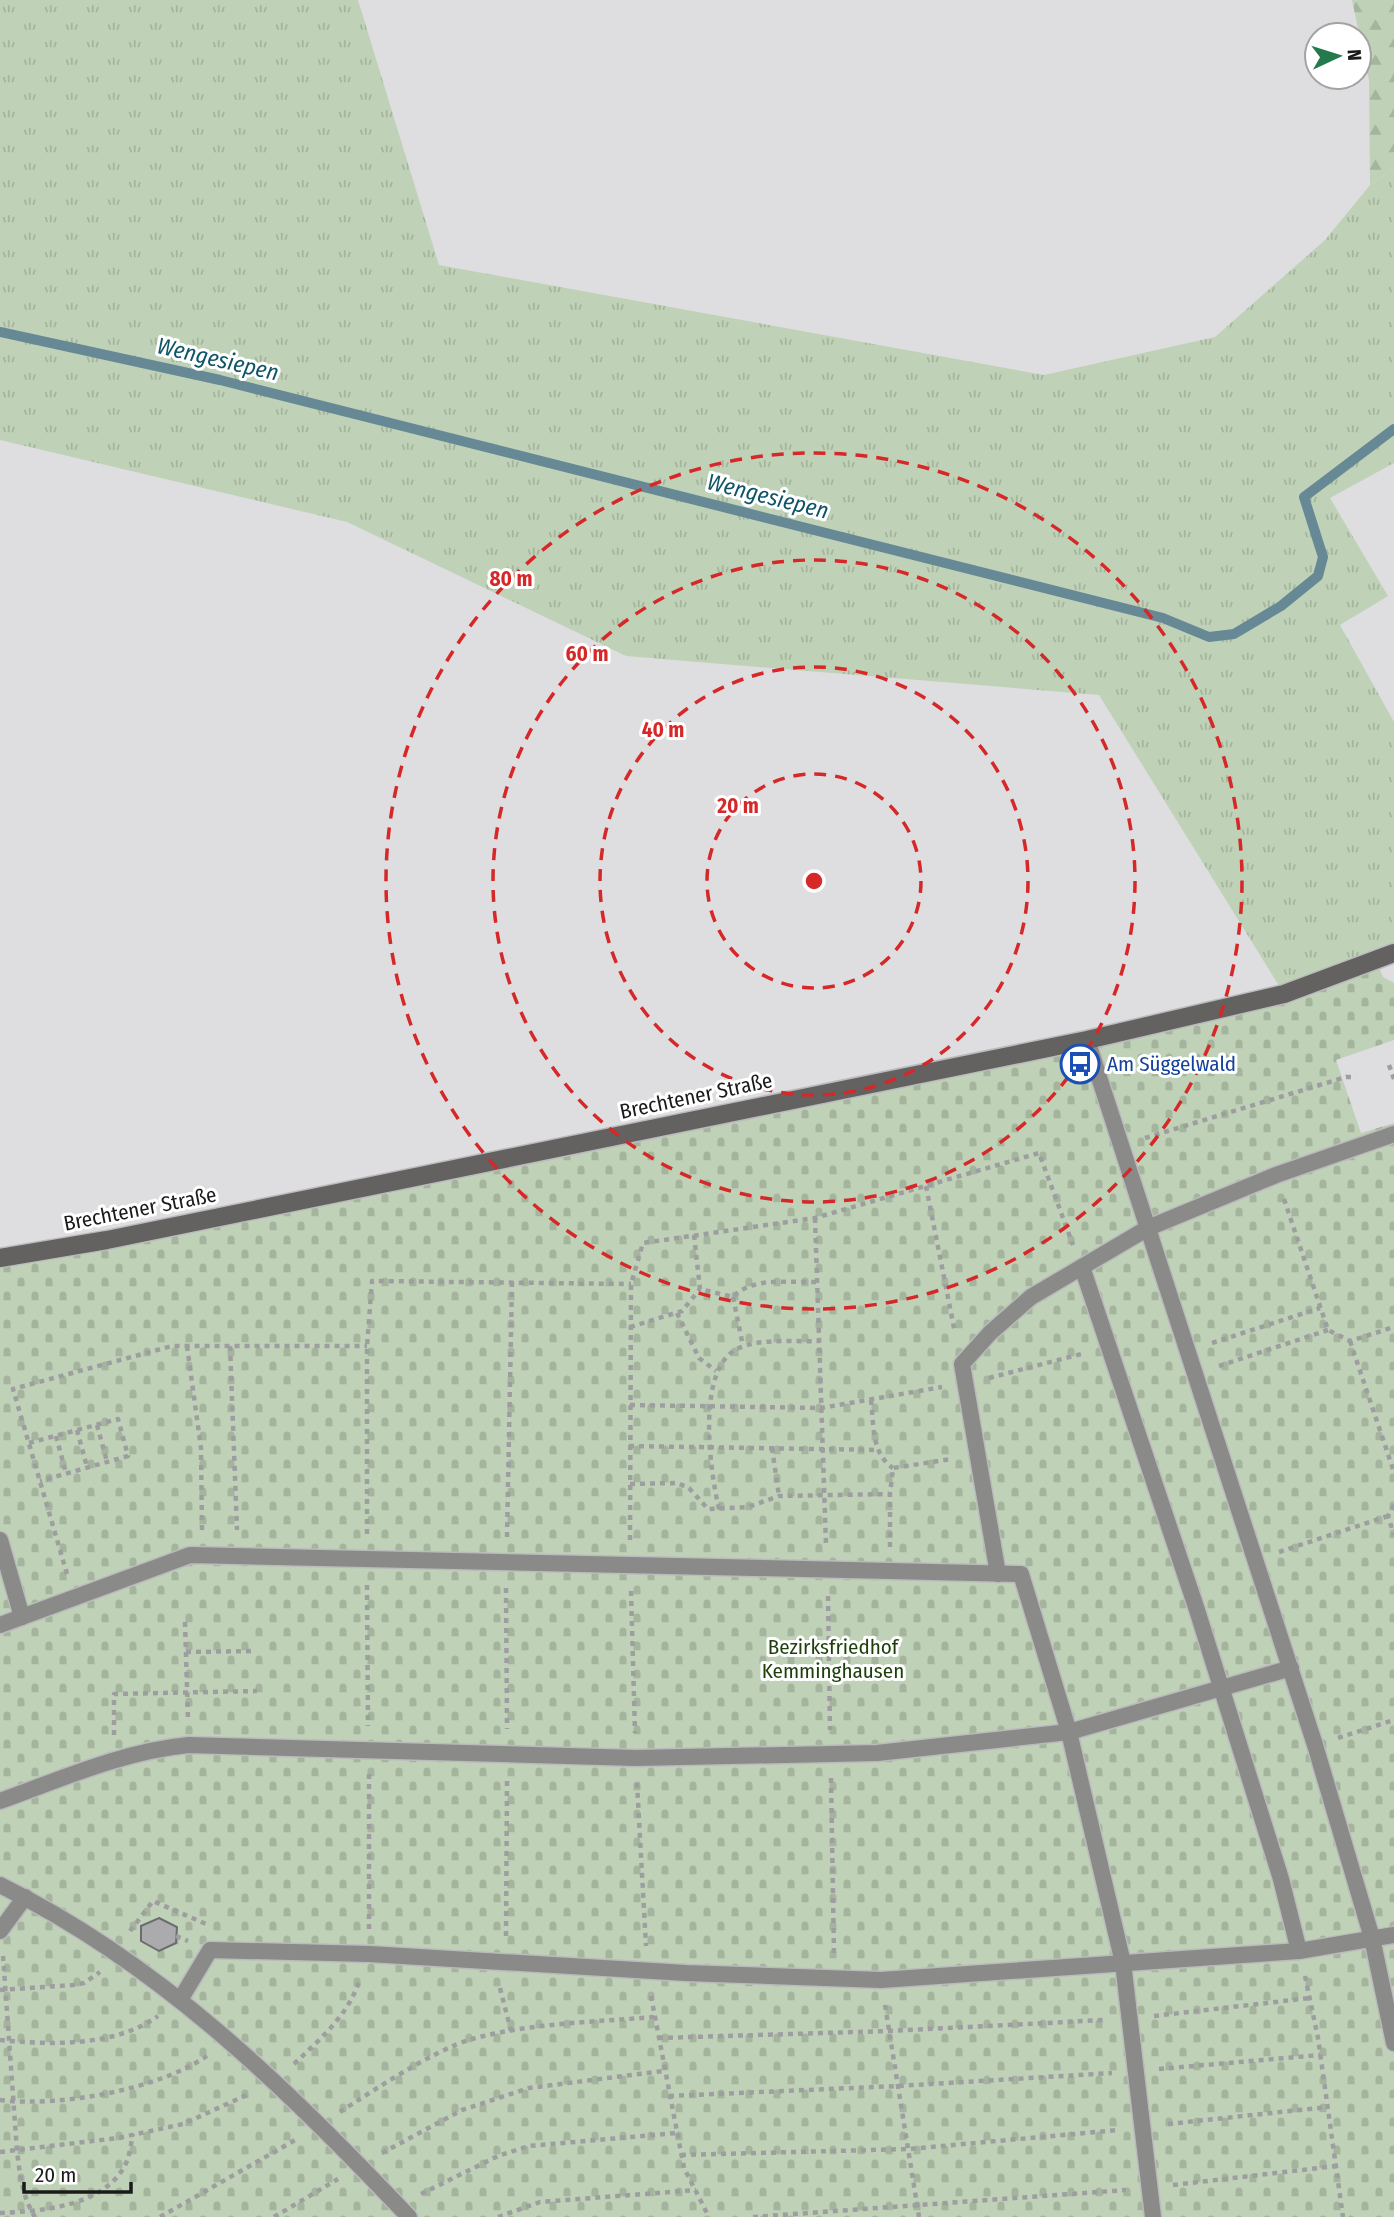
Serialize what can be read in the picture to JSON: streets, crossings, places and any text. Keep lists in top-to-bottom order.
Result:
{
  "streets": {
    "street": ["Brechtener Straße"]
  },
  "water": ["Wengesiepen"],
  "parks": ["Bezirksfriedhof Kemminghausen"],
  "places": {
    "bus stop": ["Am Süggelwald"]
  },
  "scale_bar": "20 m",
  "north": "right",
  "rings": [
    "80 m",
    "60 m",
    "40 m",
    "20 m"
  ]
}
